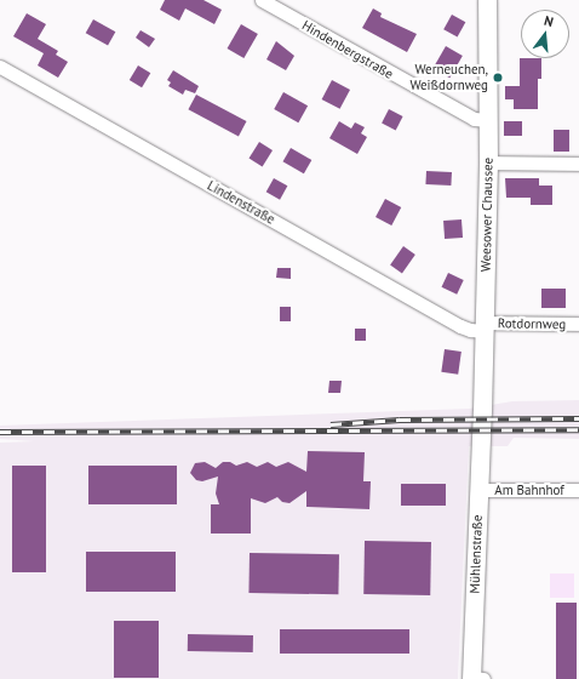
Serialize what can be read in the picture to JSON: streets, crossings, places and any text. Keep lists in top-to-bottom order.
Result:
{
  "streets": {
    "main road": ["Weesower Chaussee", "Mühlenstraße"],
    "street": [
      "Hindenbergstraße",
      "Lindenstraße",
      "Rotdornweg",
      "Am Bahnhof"
    ]
  },
  "crossings": [
    ["Hindenbergstraße", "Weesower Chaussee"],
    ["Lindenstraße", "Weesower Chaussee"],
    ["Lindenstraße", "Rotdornweg"],
    ["Weesower Chaussee", "Rotdornweg"],
    ["Weesower Chaussee", "Mühlenstraße"],
    ["Am Bahnhof", "Mühlenstraße"]
  ],
  "places": ["Werneuchen, Weißdornweg"],
  "north": "top"
}
